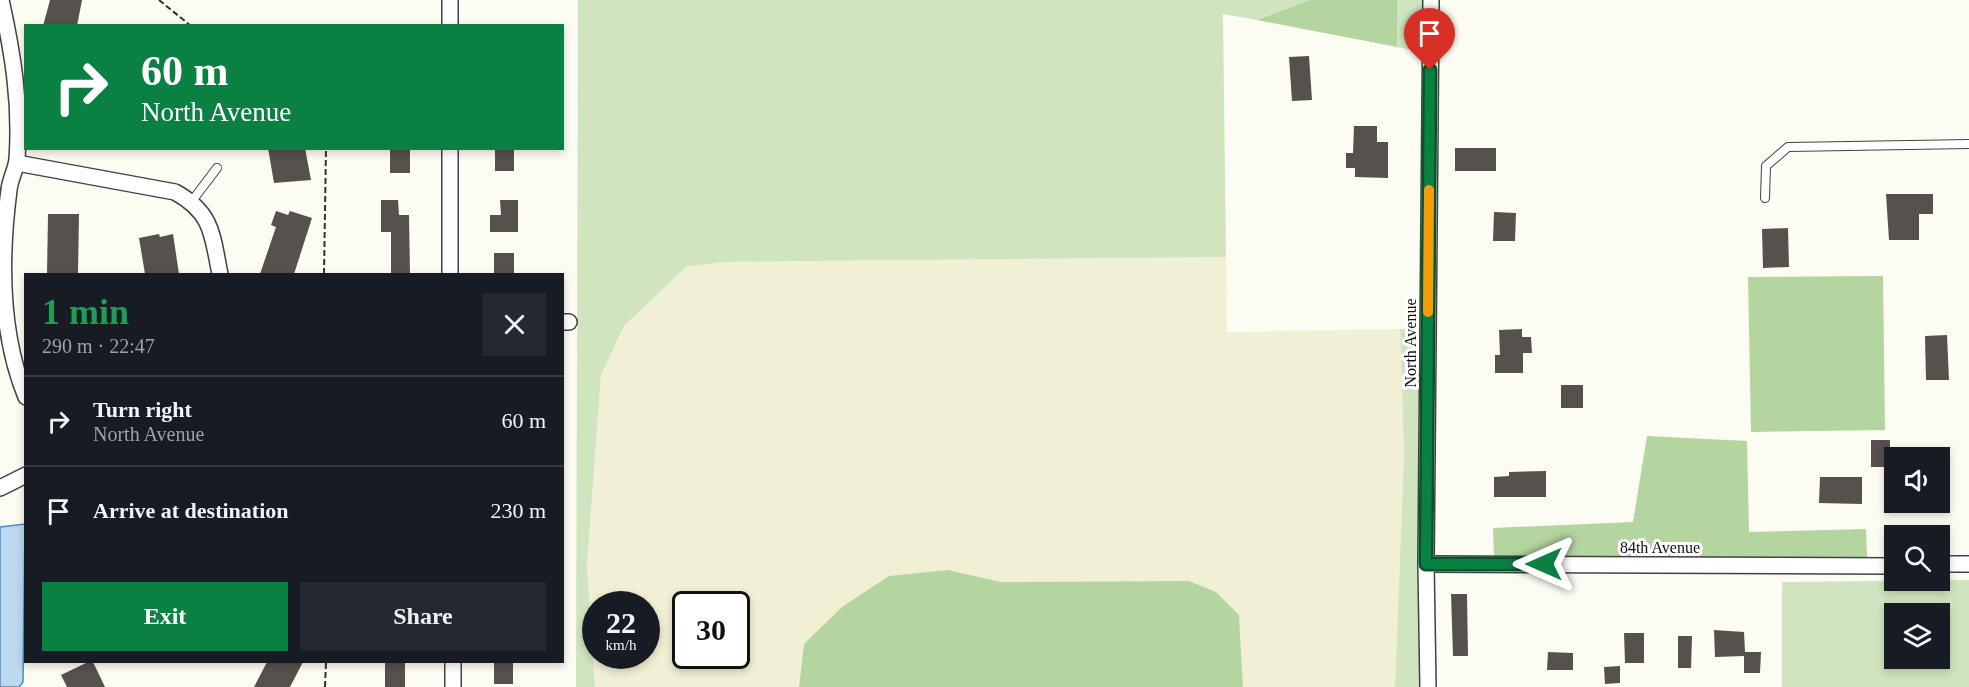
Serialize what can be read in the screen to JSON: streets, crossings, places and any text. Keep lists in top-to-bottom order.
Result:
{
  "streets": {
    "street": ["North Avenue", "84th Avenue"]
  },
  "crossings": [
    ["North Avenue", "84th Avenue"]
  ],
  "page": {
    "turn": ["60 m", "North Avenue"],
    "heading": ["1 min", "290 m · 22:47"],
    "list": [
      {
        "name": "Turn right",
        "note": "North Avenue",
        "value": "60 m"
      },
      {
        "name": "Arrive at destination",
        "value": "230 m"
      }
    ],
    "buttons": ["Exit", "Share"],
    "speed": "22 km/h",
    "limit": "30"
  }
}
